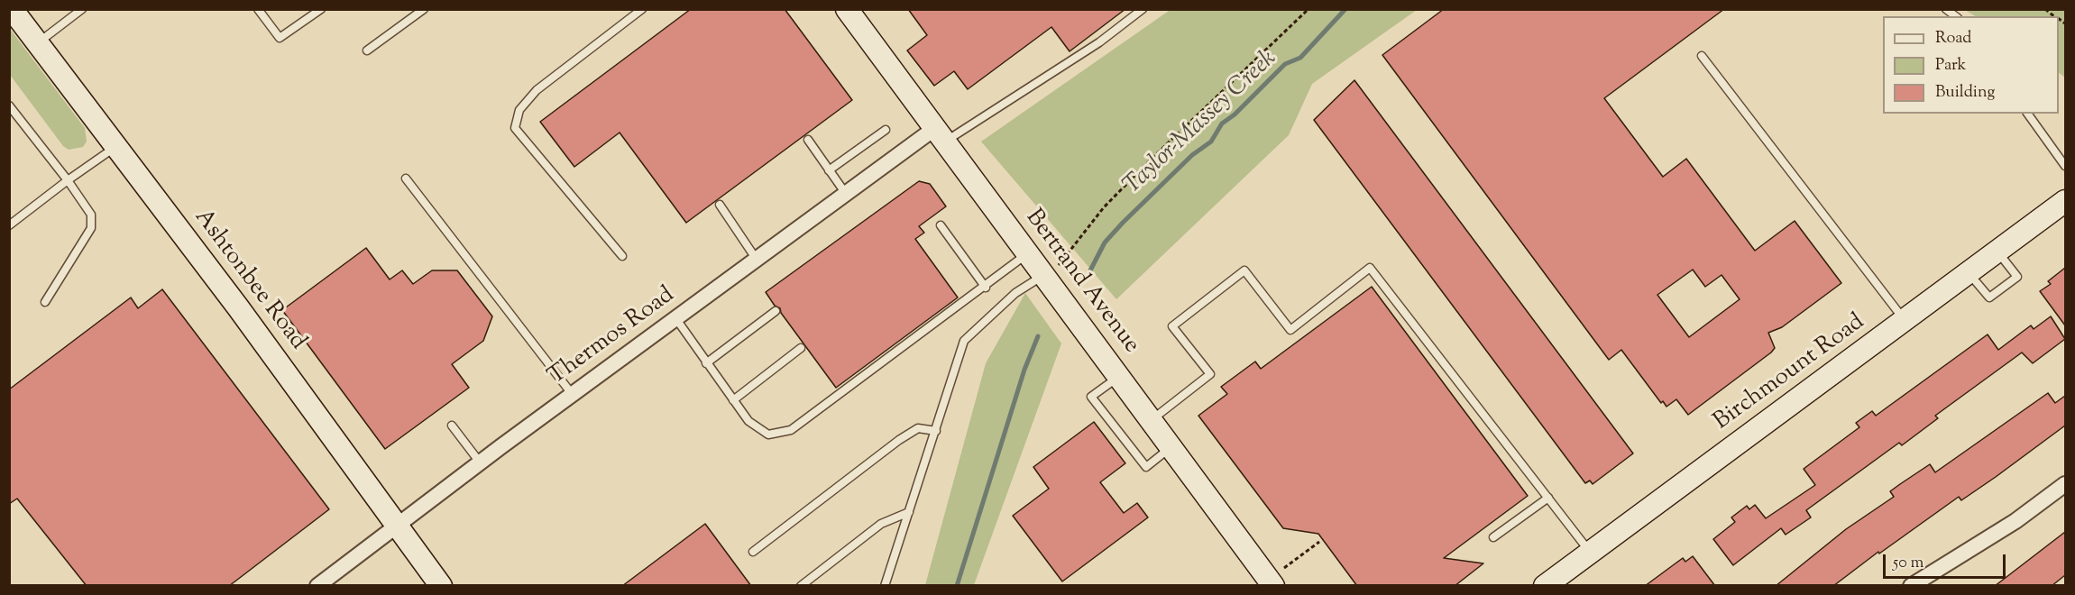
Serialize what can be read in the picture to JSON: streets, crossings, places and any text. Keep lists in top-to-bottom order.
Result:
{
  "streets": {
    "street": [
      "Ashtonbee Road",
      "Bertrand Avenue",
      "Thermos Road",
      "Birchmount Road"
    ]
  },
  "crossings": [
    ["Ashtonbee Road", "Thermos Road"],
    ["Bertrand Avenue", "Thermos Road"]
  ],
  "water": ["Taylor-Massey Creek"],
  "legend": ["Road", "Park", "Building"],
  "scale_bar": "50 m"
}
